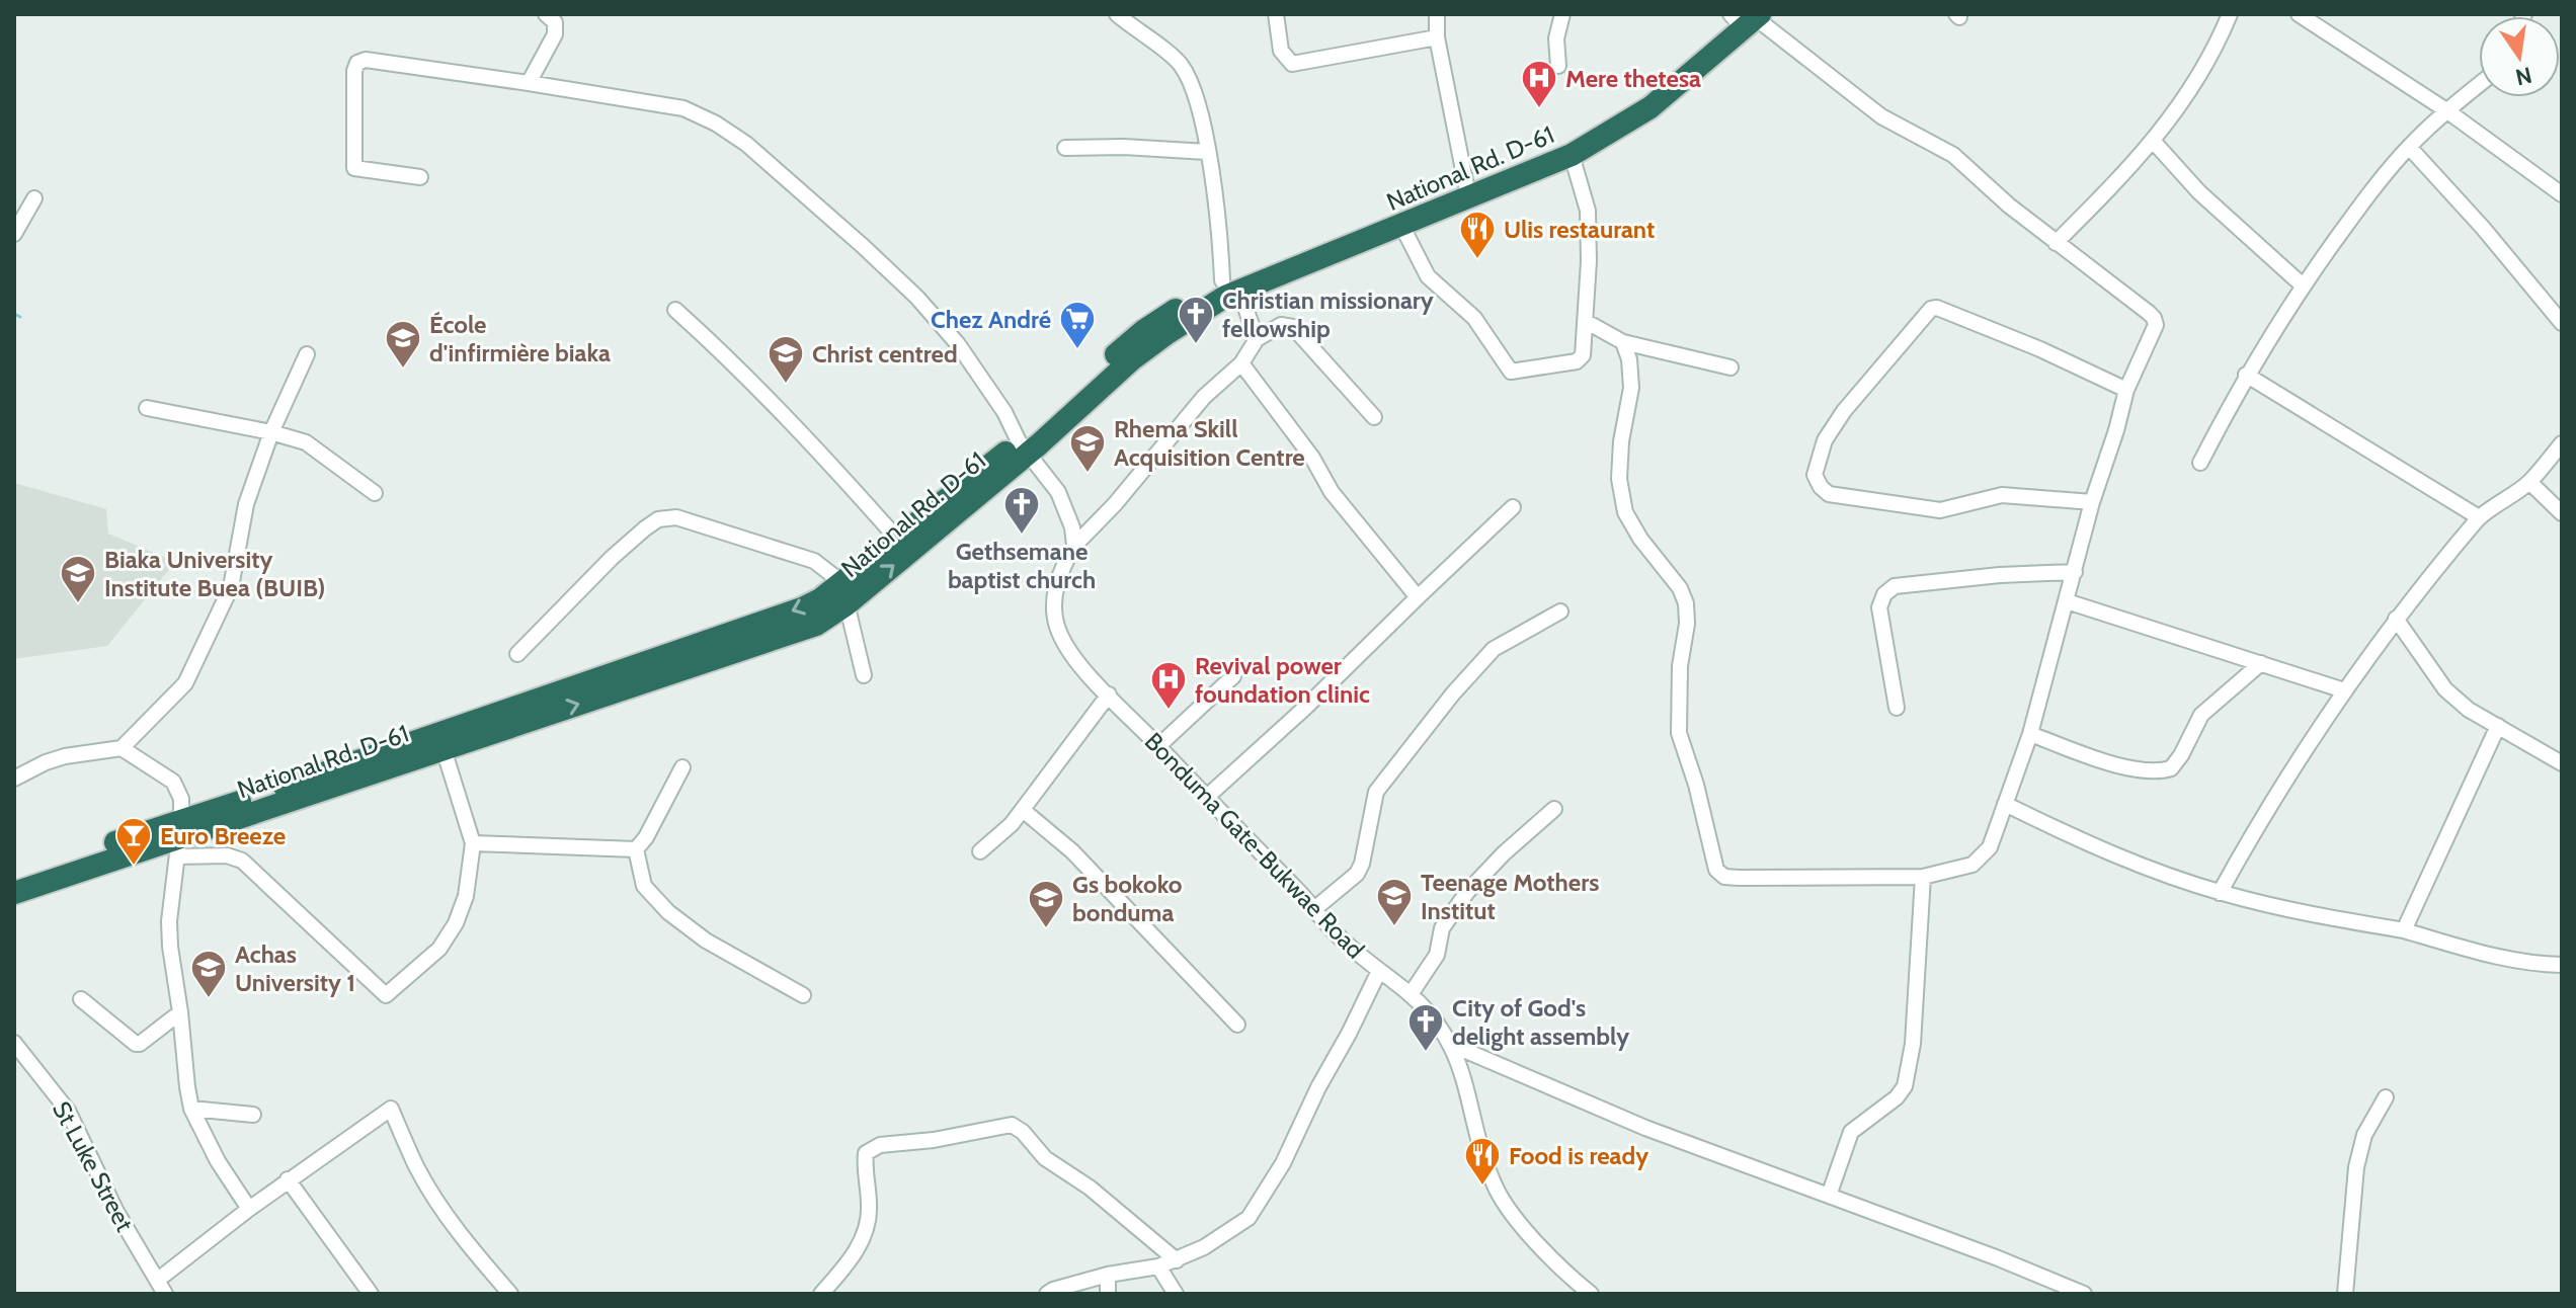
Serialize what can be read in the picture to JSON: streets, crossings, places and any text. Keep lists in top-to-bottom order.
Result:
{
  "streets": {
    "highway": ["National Rd. D-61"],
    "street": ["Bonduma Gate-Bukwae Road", "St Luke Street"]
  },
  "places": {
    "hospital": ["Mere thetesa", "Revival power foundation clinic"],
    "restaurant": ["Ulis restaurant", "Food is ready"],
    "church": ["Christian missionary fellowship", "Gethsemane baptist church", "City of God's delight assembly"],
    "supermarket": ["Chez André"],
    "school or university": [
      "École d'infirmière biaka",
      "Christ centred",
      "Rhema Skill Acquisition Centre",
      "Biaka University Institute Buea (BUIB)",
      "Teenage Mothers Institut",
      "Gs bokoko bonduma",
      "Achas University 1"
    ],
    "bar": ["Euro Breeze"]
  },
  "north": "bottom"
}
